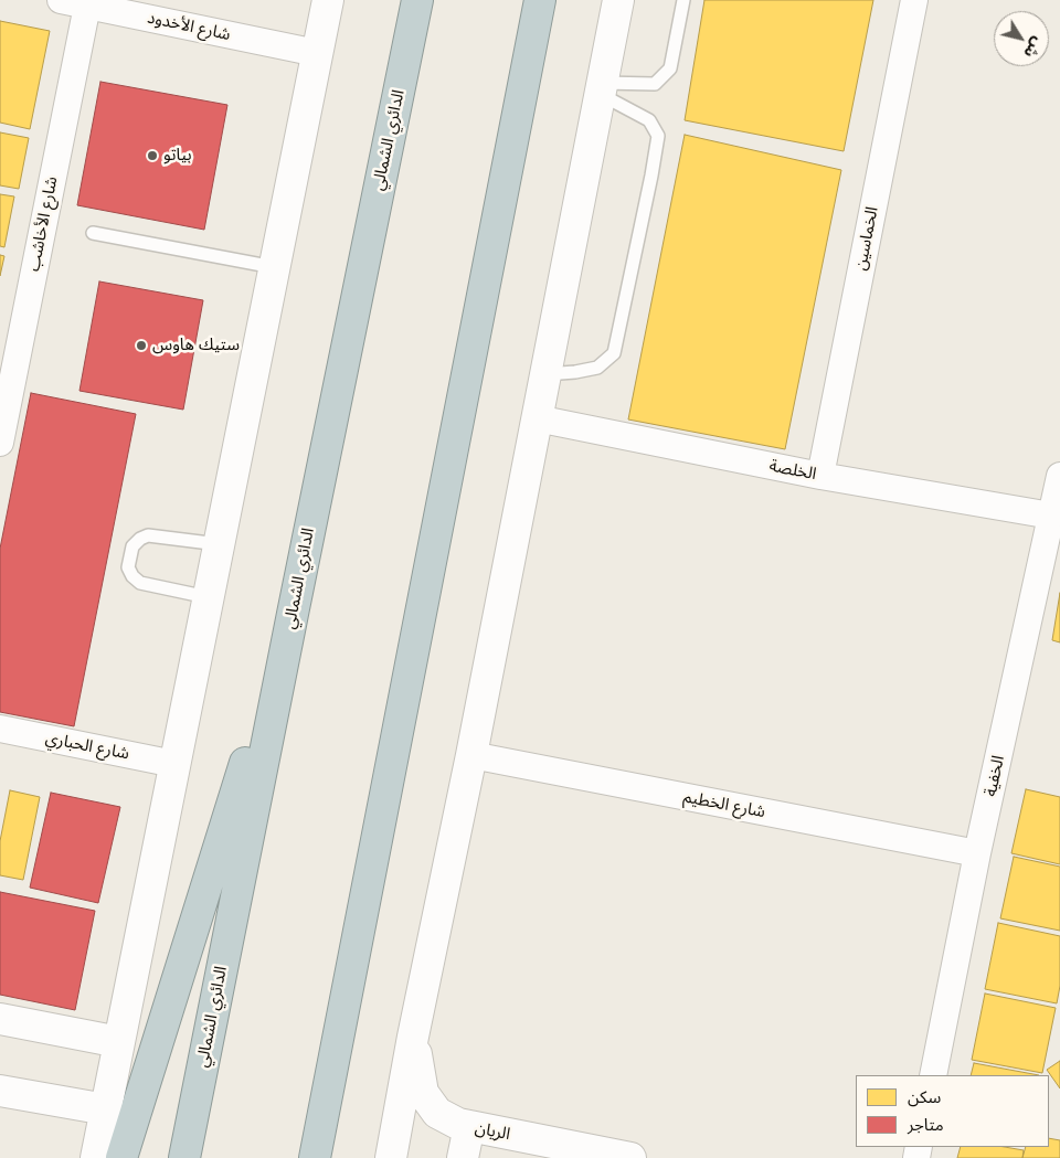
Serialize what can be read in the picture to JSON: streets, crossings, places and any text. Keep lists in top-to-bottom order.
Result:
{
  "streets": {
    "highway": ["الدائري الشمالي"],
    "street": [
      "شارع الأخدود",
      "شارع الأخاشب",
      "الخماسين",
      "الخلصة",
      "شارع الحباري",
      "الخفية",
      "شارع الخطيم",
      "الريان"
    ]
  },
  "crossings": [
    ["شارع الأخدود", "شارع الأخاشب"],
    ["الخماسين", "الخلصة"],
    ["الخلصة", "الخفية"],
    ["الخفية", "شارع الخطيم"]
  ],
  "places": ["بياتو", "ستيك هاوس"],
  "legend": ["سكن", "متاجر"],
  "north": "bottom right"
}
